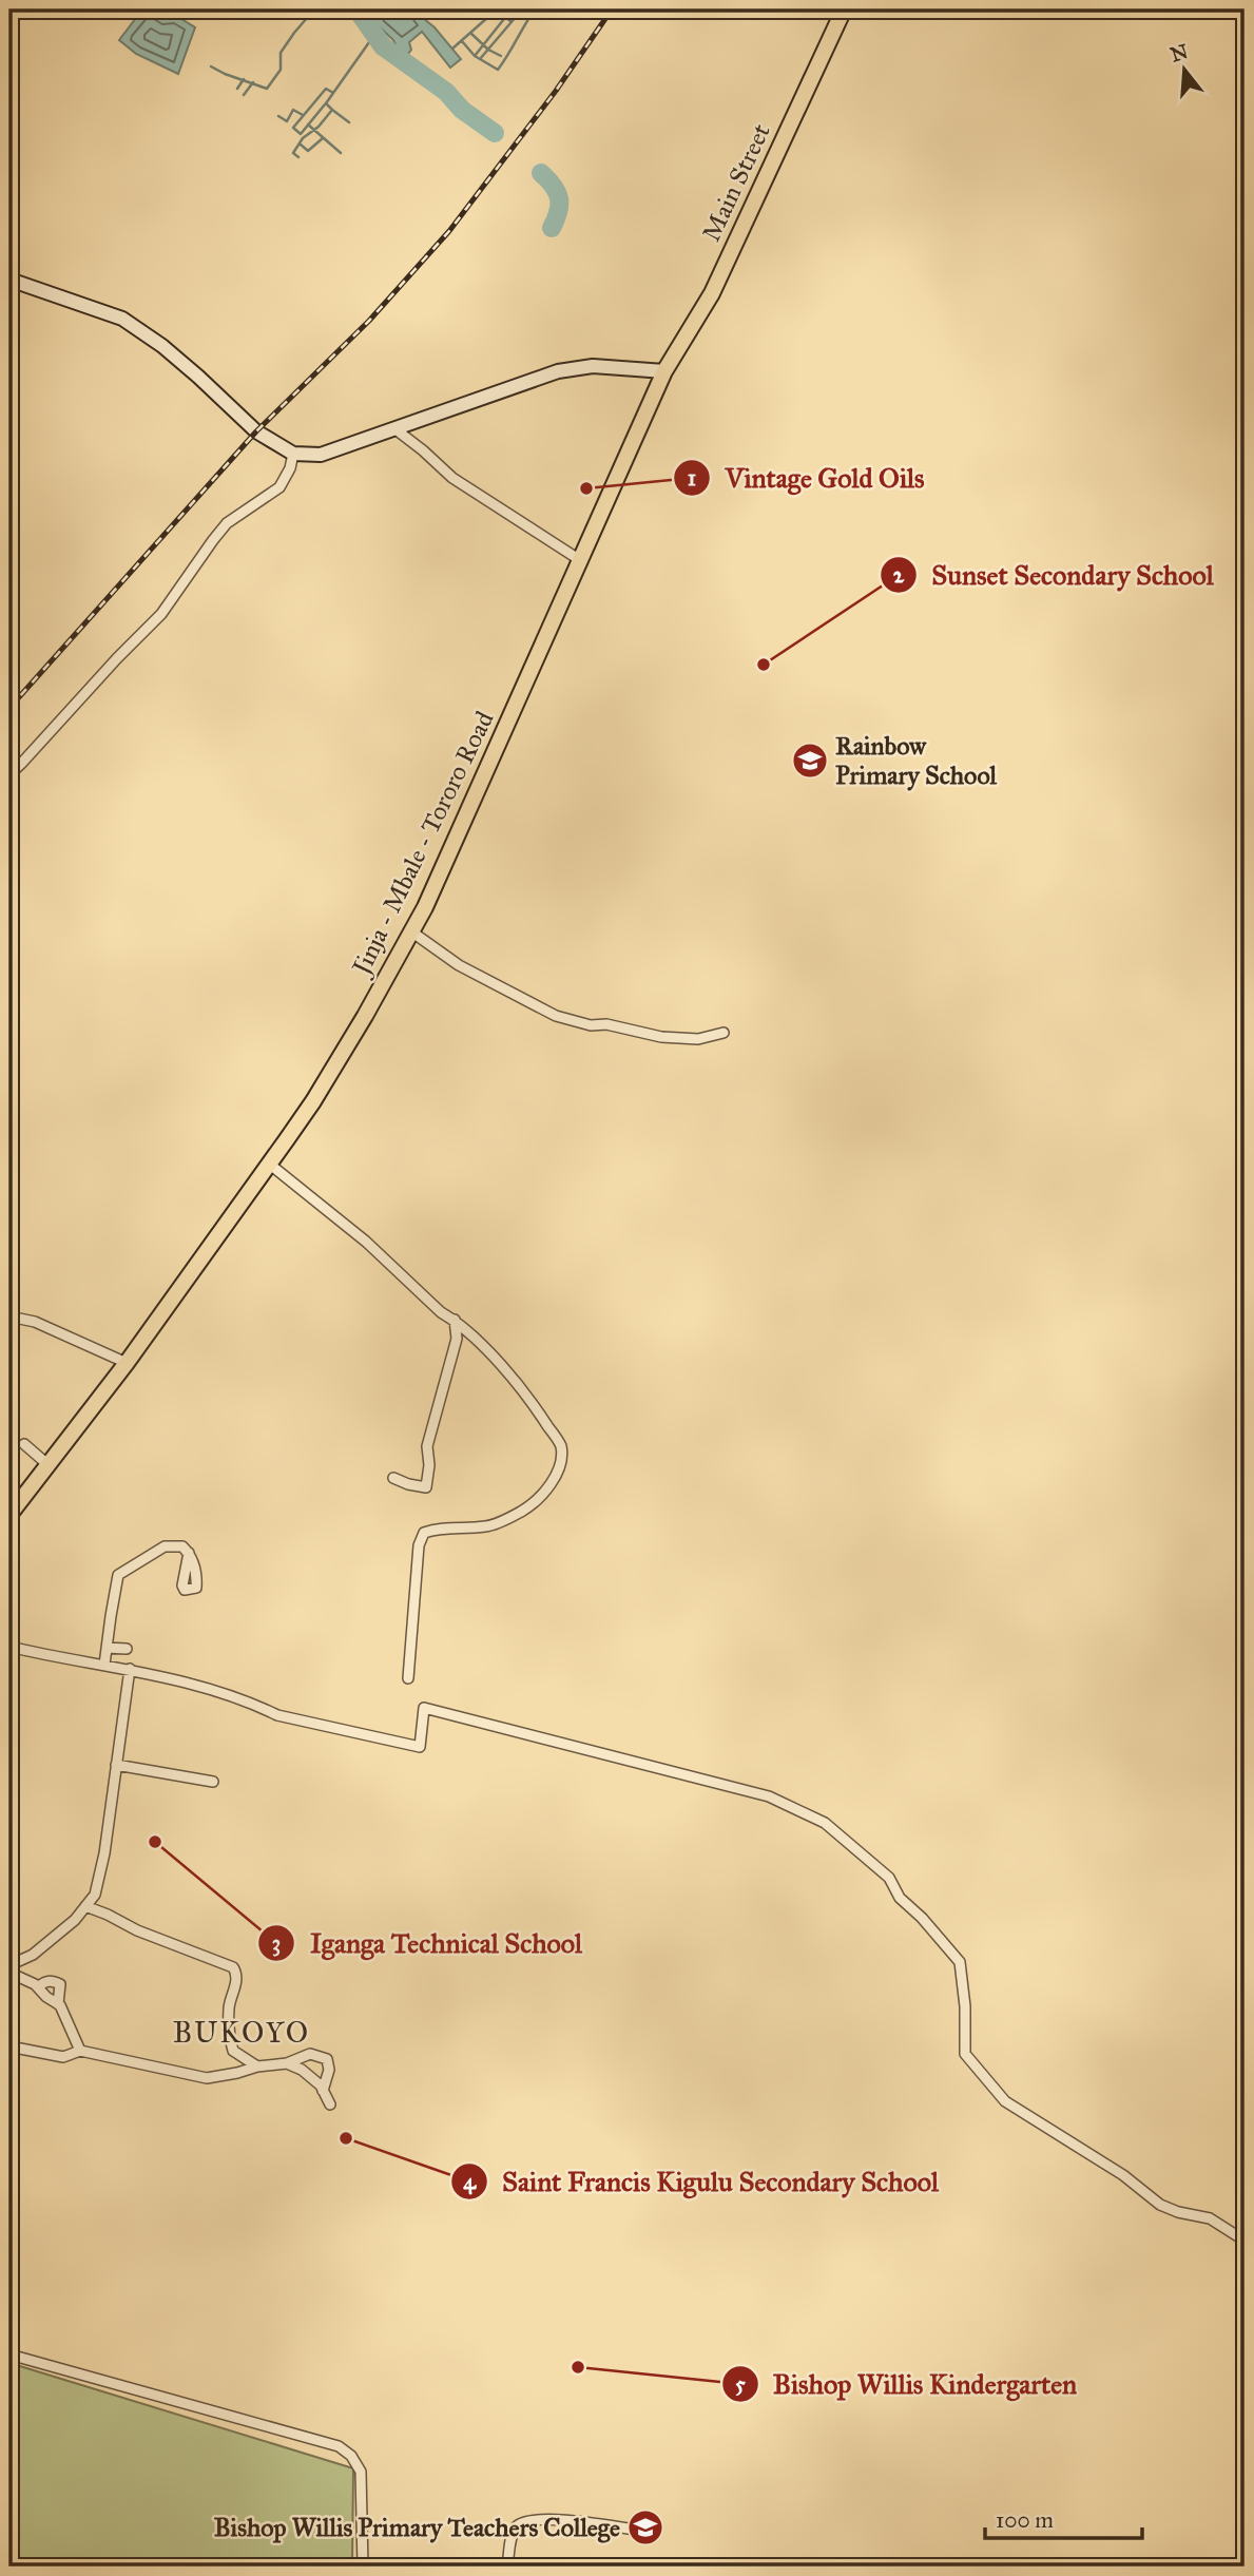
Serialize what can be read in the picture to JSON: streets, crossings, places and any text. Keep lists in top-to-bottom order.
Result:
{
  "streets": {
    "main road": ["Main Street", "Jinja - Mbale - Tororo Road"]
  },
  "crossings": [
    ["Main Street", "Jinja - Mbale - Tororo Road"]
  ],
  "districts": ["BUKOYO"],
  "places": {
    "other": [
      "Vintage Gold Oils",
      "Sunset Secondary School",
      "Iganga Technical School",
      "Saint Francis Kigulu Secondary School",
      "Bishop Willis Kindergarten"
    ],
    "school or university": ["Rainbow Primary School", "Bishop Willis Primary Teachers College"]
  },
  "scale_bar": "100 m",
  "north": "top"
}
